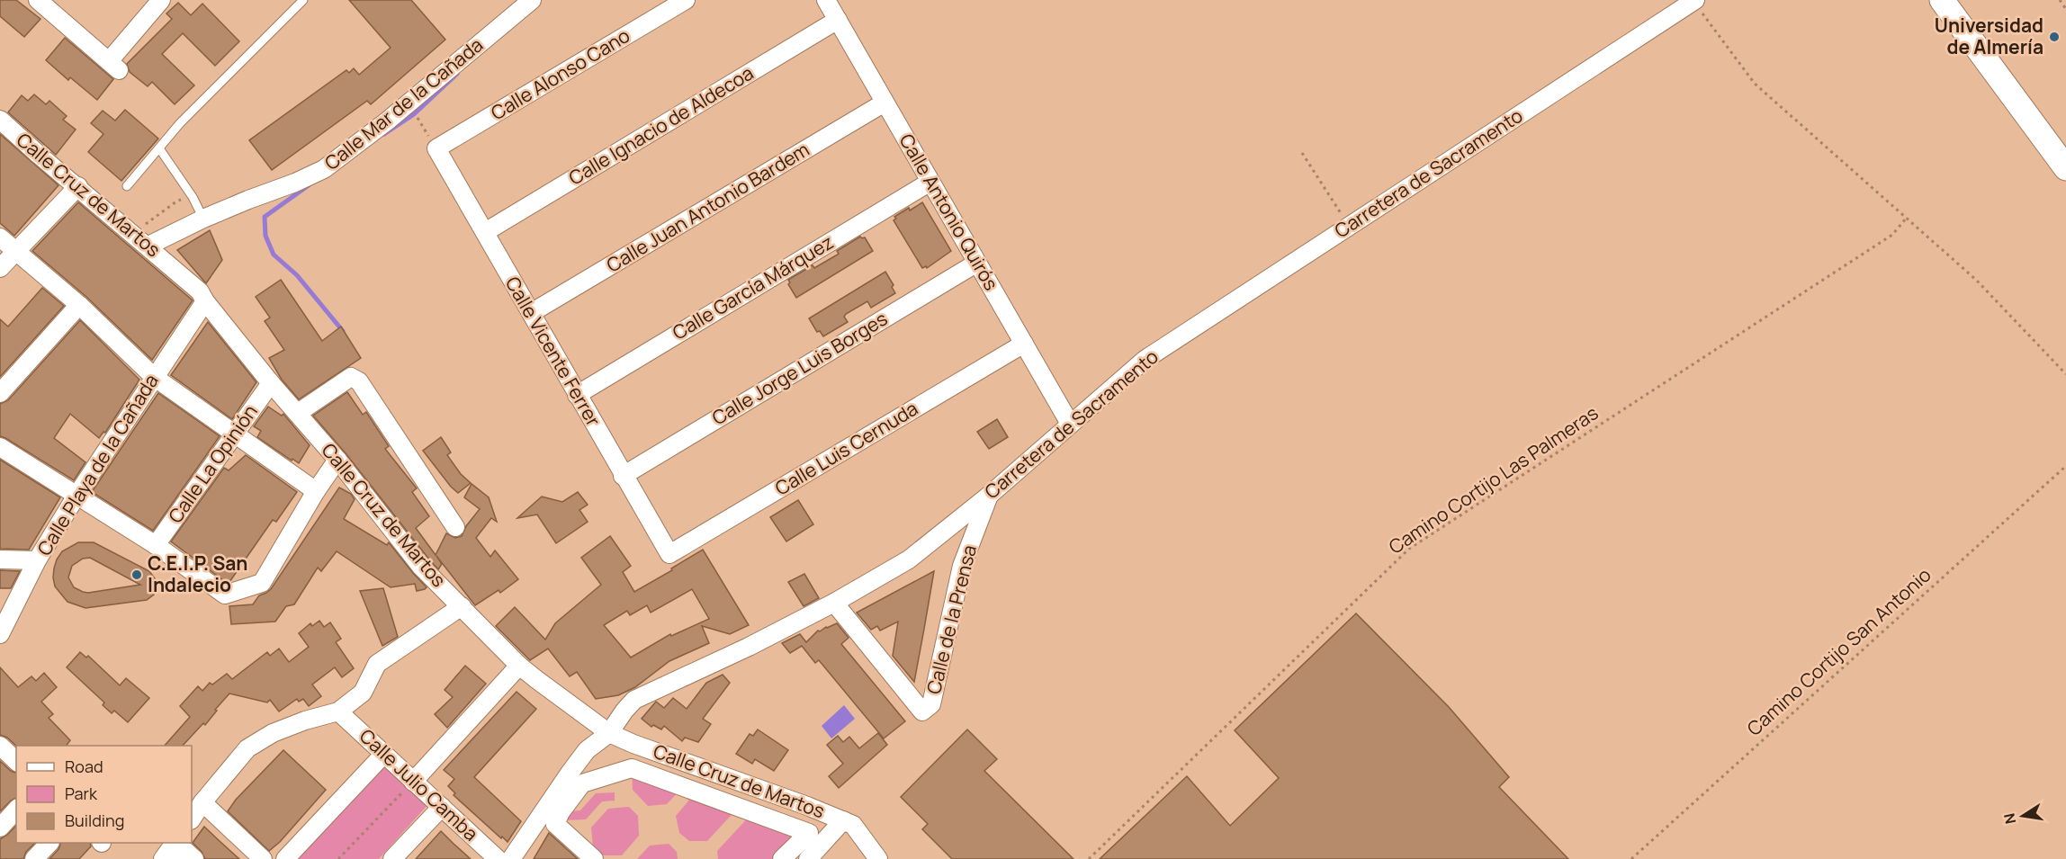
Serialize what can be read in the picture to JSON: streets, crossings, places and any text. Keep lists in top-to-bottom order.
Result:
{
  "streets": {
    "street": [
      "Calle Alonso Cano",
      "Calle Mar de la Cañada",
      "Calle Ignacio de Aldecoa",
      "Carretera de Sacramento",
      "Calle Cruz de Martos",
      "Calle Juan Antonio Bardem",
      "Calle Antonio Quirós",
      "Calle García Márquez",
      "Calle Vicente Ferrer",
      "Calle Jorge Luis Borges",
      "Calle Luis Cernuda",
      "Calle La Opinión",
      "Calle Playa de la Cañada",
      "Calle de la Prensa",
      "Calle Julio Camba"
    ],
    "path": ["Camino Cortijo Las Palmeras", "Camino Cortijo San Antonio"]
  },
  "crossings": [
    ["Calle Alonso Cano", "Calle Vicente Ferrer"],
    ["Calle Mar de la Cañada", "Calle Cruz de Martos"],
    ["Calle Ignacio de Aldecoa", "Calle Antonio Quirós"],
    ["Calle Ignacio de Aldecoa", "Calle Vicente Ferrer"],
    ["Carretera de Sacramento", "Calle Cruz de Martos"],
    ["Carretera de Sacramento", "Calle Antonio Quirós"],
    ["Carretera de Sacramento", "Calle de la Prensa"],
    ["Calle Cruz de Martos", "Calle La Opinión"],
    ["Calle Cruz de Martos", "Calle Playa de la Cañada"],
    ["Calle Juan Antonio Bardem", "Calle Antonio Quirós"],
    ["Calle Juan Antonio Bardem", "Calle Vicente Ferrer"],
    ["Calle Antonio Quirós", "Calle García Márquez"],
    ["Calle Antonio Quirós", "Calle Jorge Luis Borges"],
    ["Calle Antonio Quirós", "Calle Luis Cernuda"],
    ["Calle García Márquez", "Calle Vicente Ferrer"],
    ["Calle Vicente Ferrer", "Calle Jorge Luis Borges"],
    ["Calle Vicente Ferrer", "Calle Luis Cernuda"]
  ],
  "places": ["Universidad de Almería", "C.E.I.P. San Indalecio"],
  "legend": ["Road", "Park", "Building"],
  "north": "left"
}
